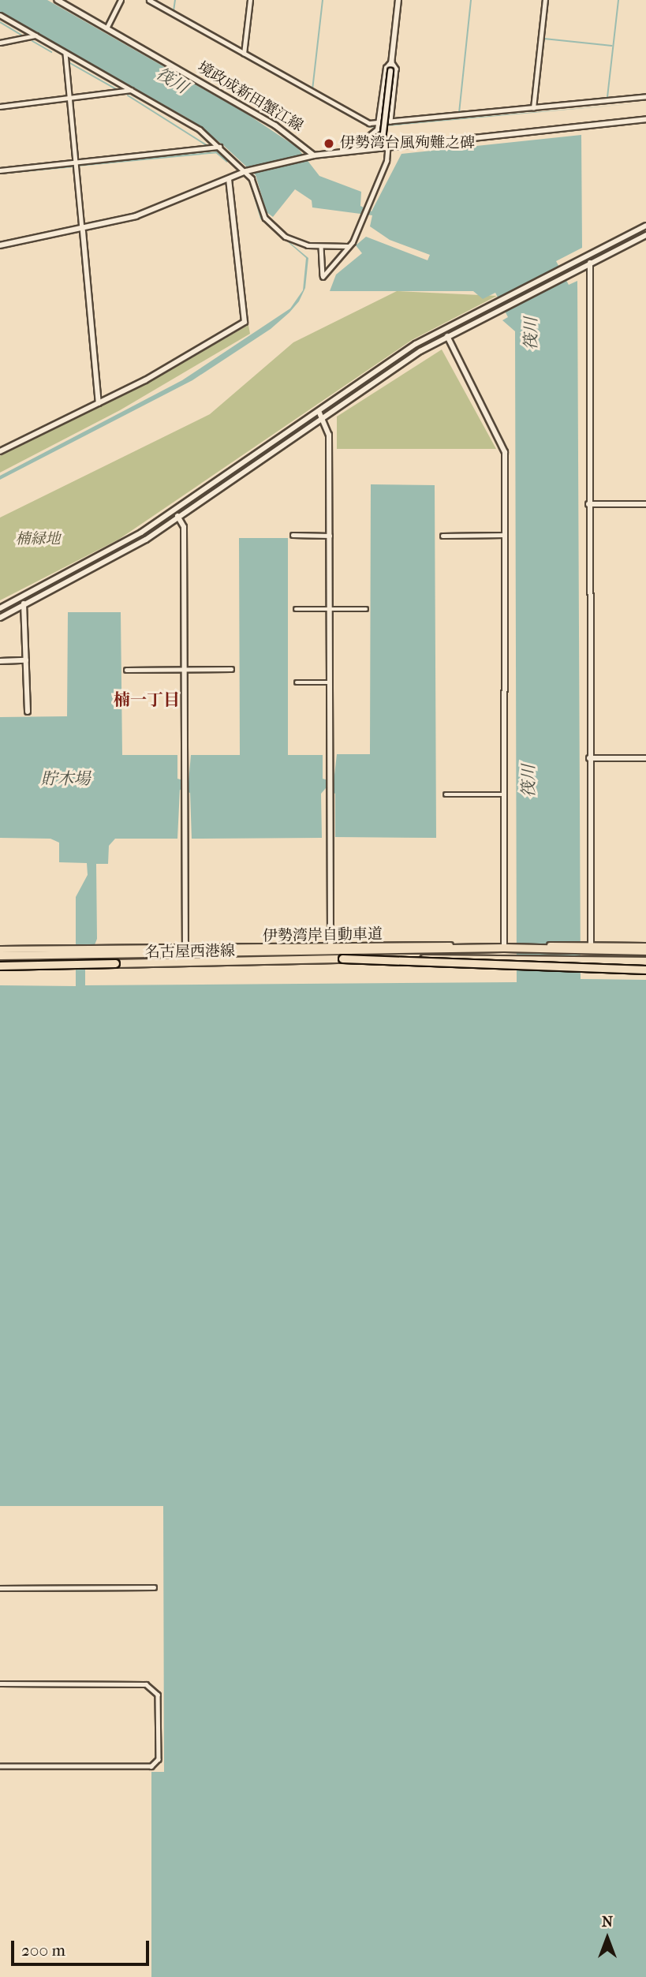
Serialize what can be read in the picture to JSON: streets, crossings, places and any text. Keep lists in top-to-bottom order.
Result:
{
  "streets": {
    "highway": ["伊勢湾岸自動車道"],
    "main road": ["名古屋西港線"],
    "street": ["境政成新田蟹江線"]
  },
  "crossings": [
    ["伊勢湾岸自動車道", "名古屋西港線"]
  ],
  "districts": ["楠一丁目"],
  "water": ["筏川", "貯木場"],
  "parks": ["楠緑地"],
  "places": ["伊勢湾台風殉難之碑"],
  "scale_bar": "200 m",
  "north": "top"
}
